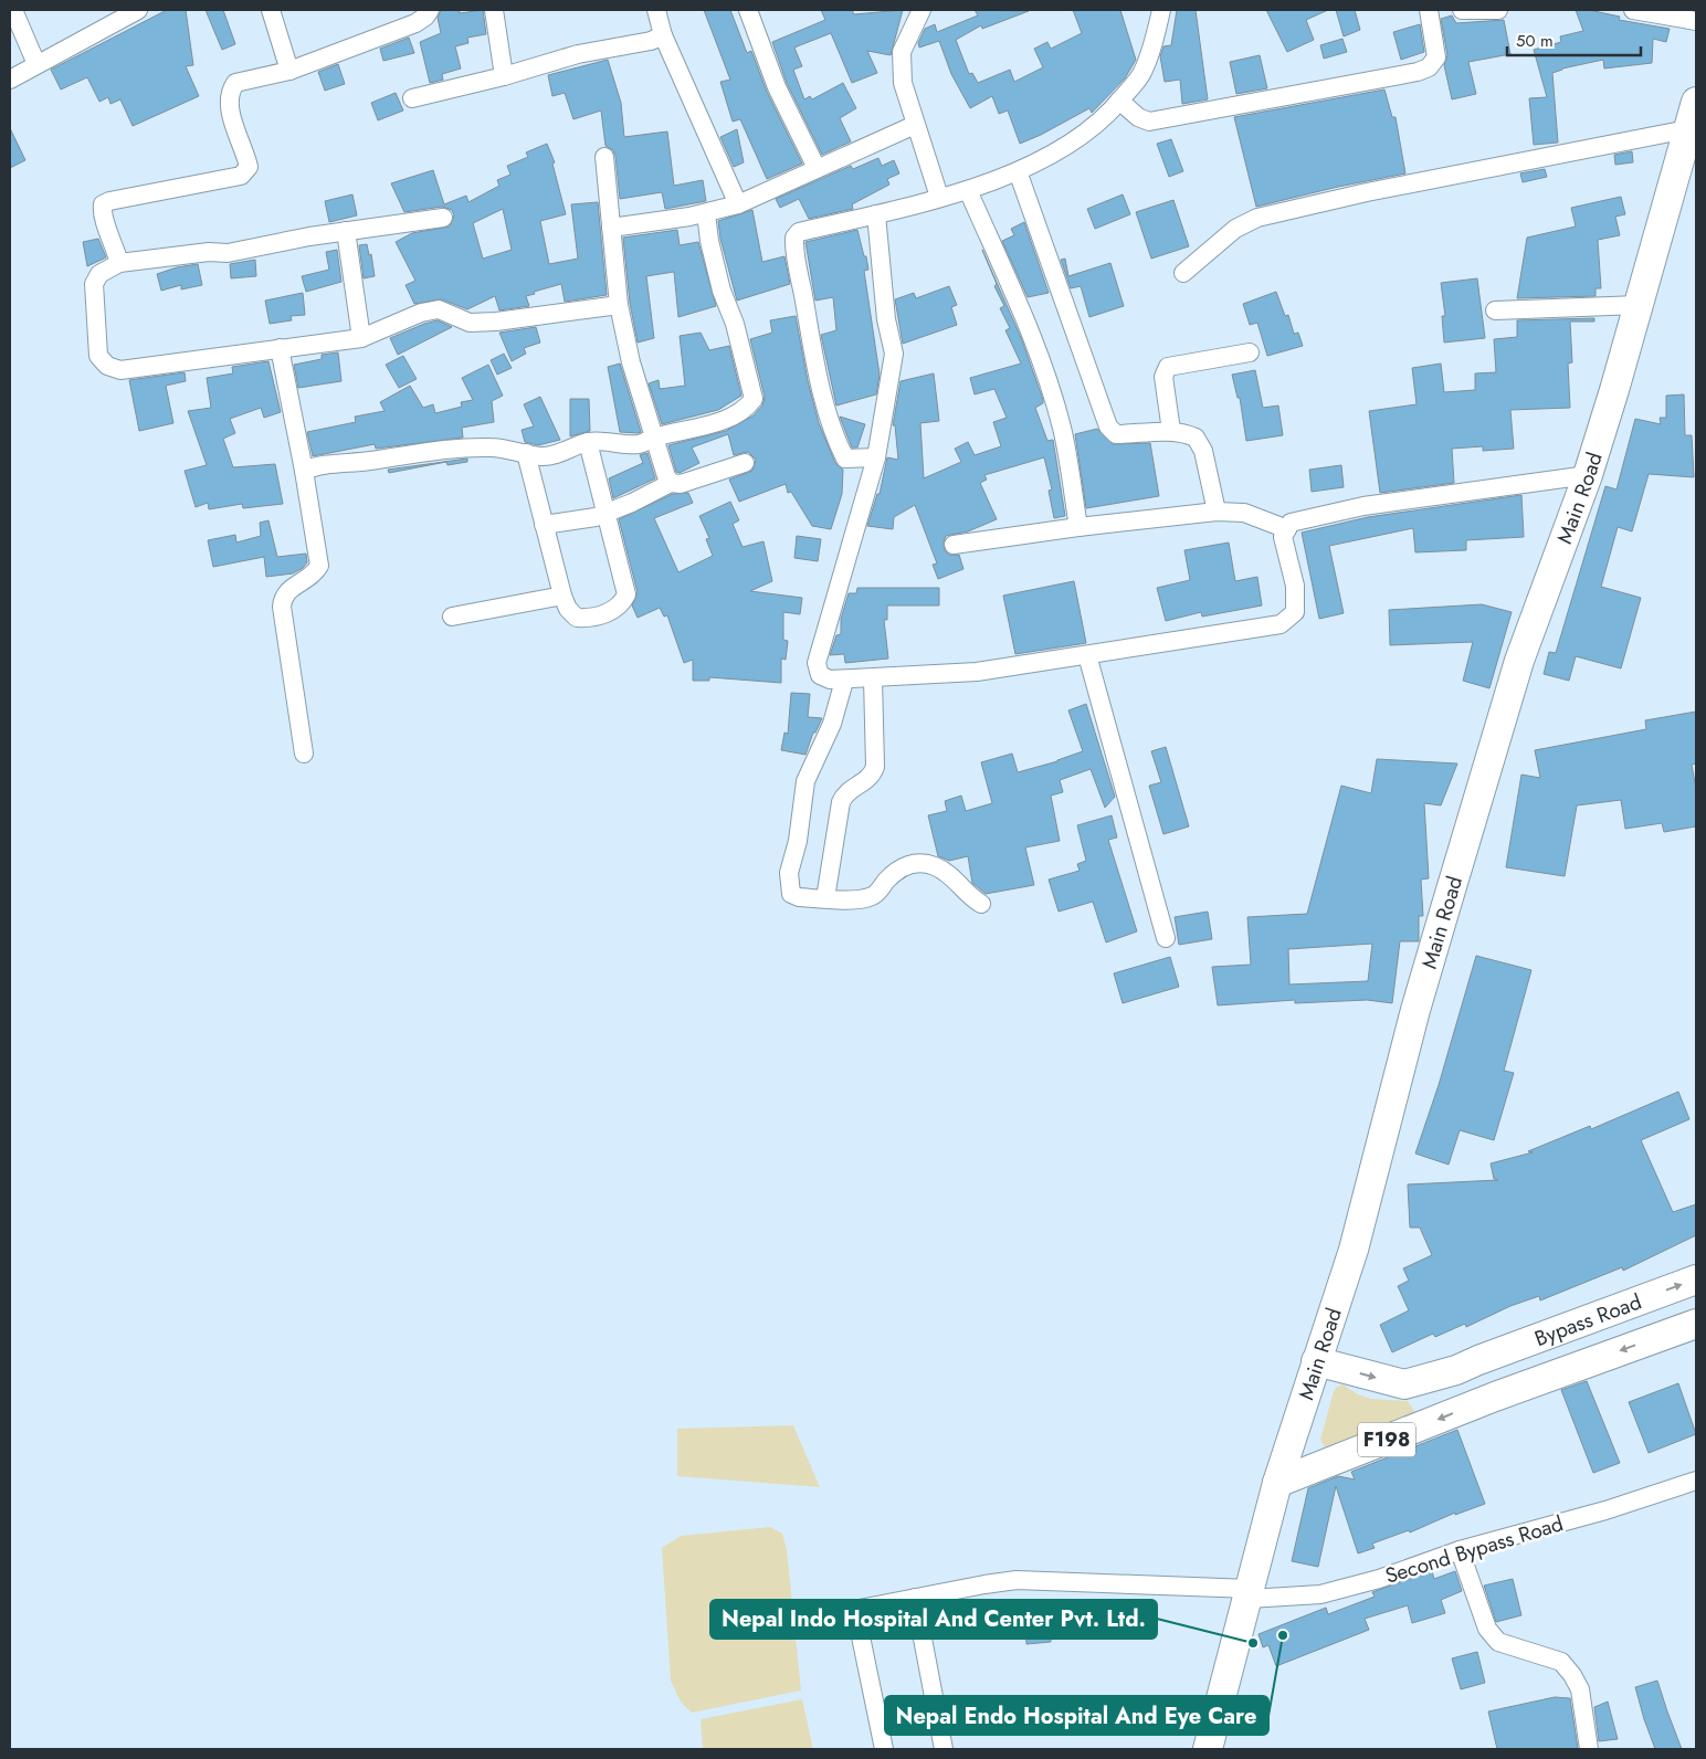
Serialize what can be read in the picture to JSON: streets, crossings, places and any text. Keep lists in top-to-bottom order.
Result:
{
  "streets": {
    "main road": ["Main Road", "Bypass Road", "F198"],
    "street": ["Second Bypass Road"]
  },
  "crossings": [
    ["Main Road", "Bypass Road"],
    ["Main Road", "F198"],
    ["Main Road", "Second Bypass Road"],
    ["Bypass Road", "F198"]
  ],
  "places": ["Nepal Endo Hospital And Eye Care", "Nepal Indo Hospital And Center Pvt. Ltd."],
  "scale_bar": "50 m"
}
